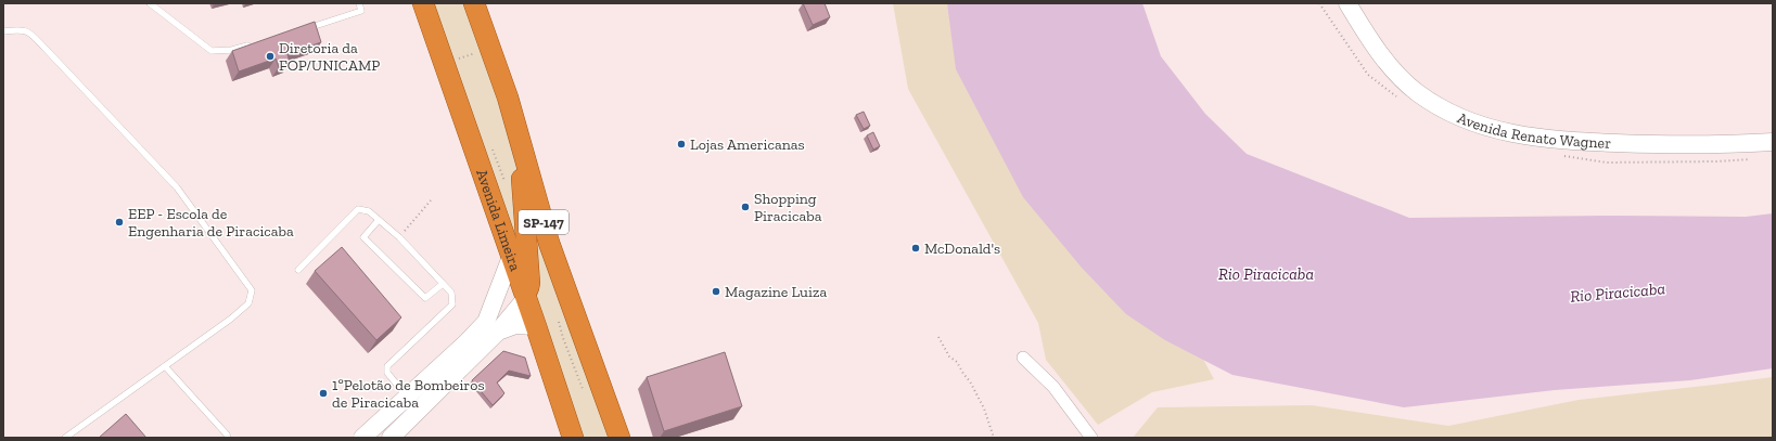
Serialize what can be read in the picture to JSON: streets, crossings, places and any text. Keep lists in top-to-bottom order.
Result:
{
  "streets": {
    "highway": ["Avenida Limeira", "SP-147"],
    "main road": ["Avenida Renato Wagner"]
  },
  "water": ["Rio Piracicaba"],
  "places": [
    "Diretoria da FOP/UNICAMP",
    "Lojas Americanas",
    "Shopping Piracicaba",
    "EEP - Escola de Engenharia de Piracicaba",
    "McDonald's",
    "Magazine Luiza",
    "1ºPelotão de Bombeiros de Piracicaba"
  ]
}
